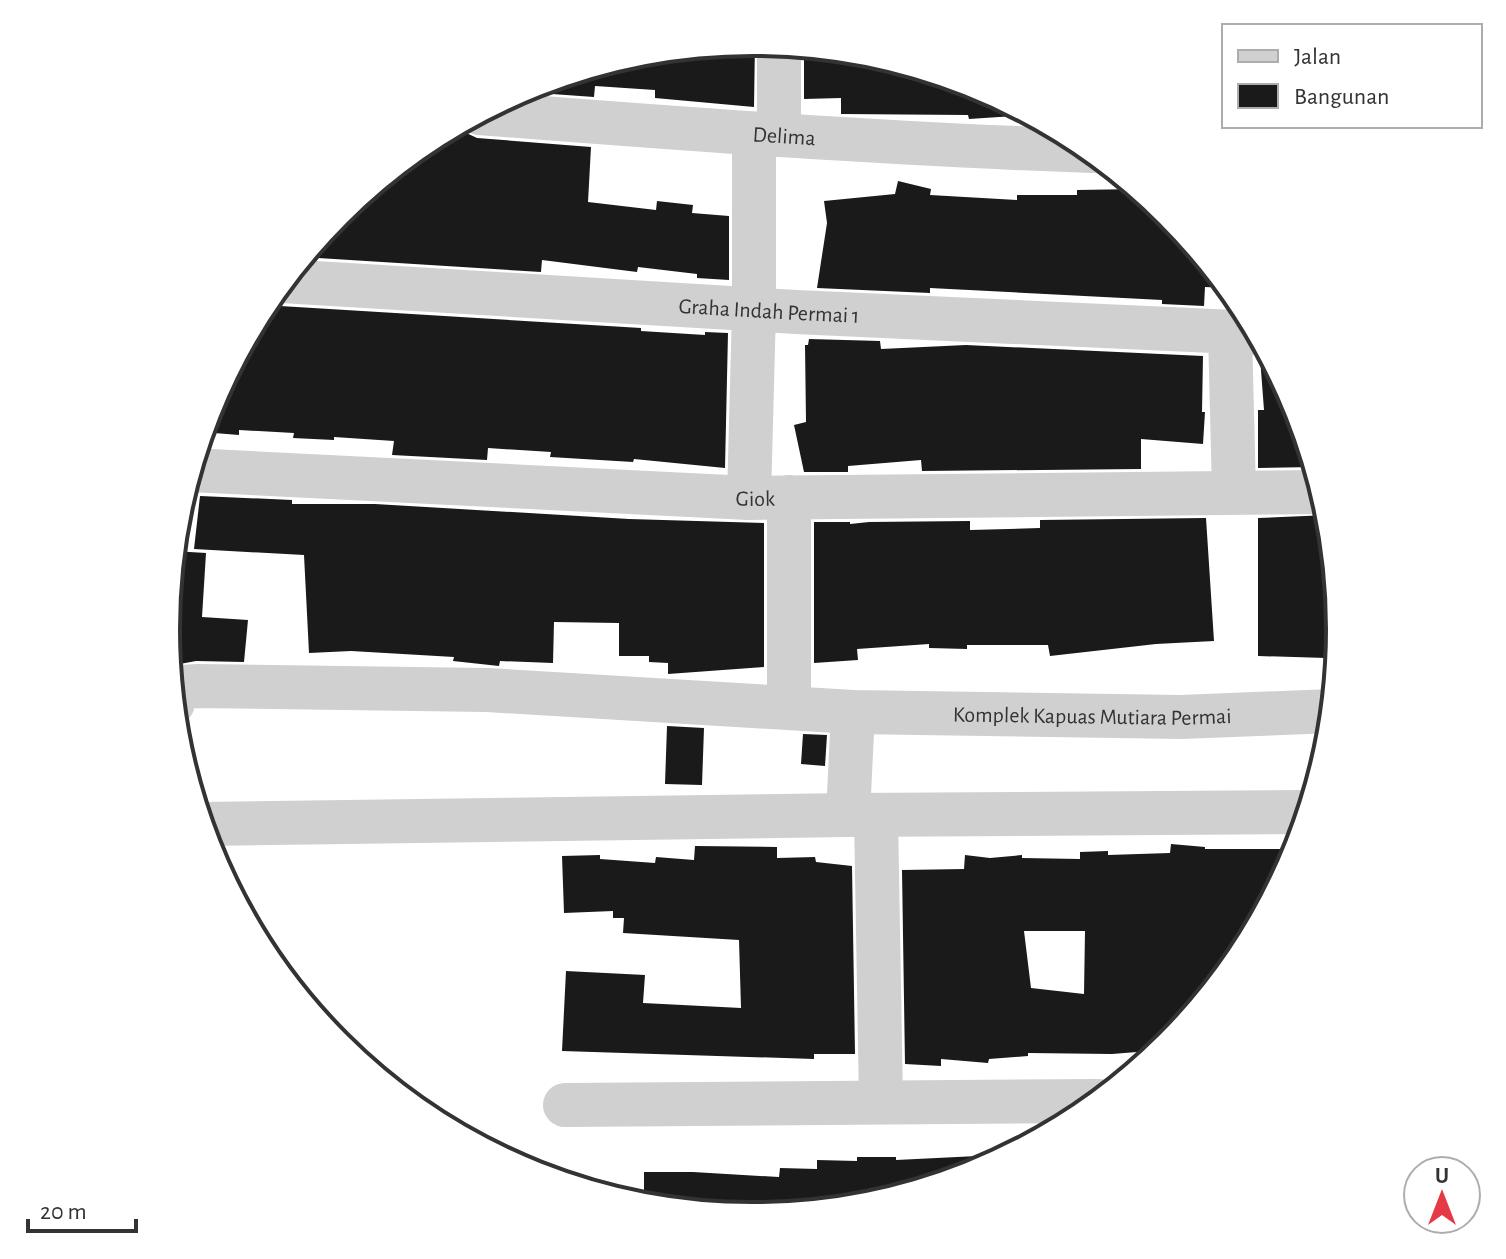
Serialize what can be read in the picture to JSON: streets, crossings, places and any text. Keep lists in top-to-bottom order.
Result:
{
  "streets": {
    "street": [
      "Delima",
      "Graha Indah Permai 1",
      "Giok",
      "Komplek Kapuas Mutiara Permai"
    ]
  },
  "legend": ["Jalan", "Bangunan"],
  "scale_bar": "20 m",
  "north": "top"
}
